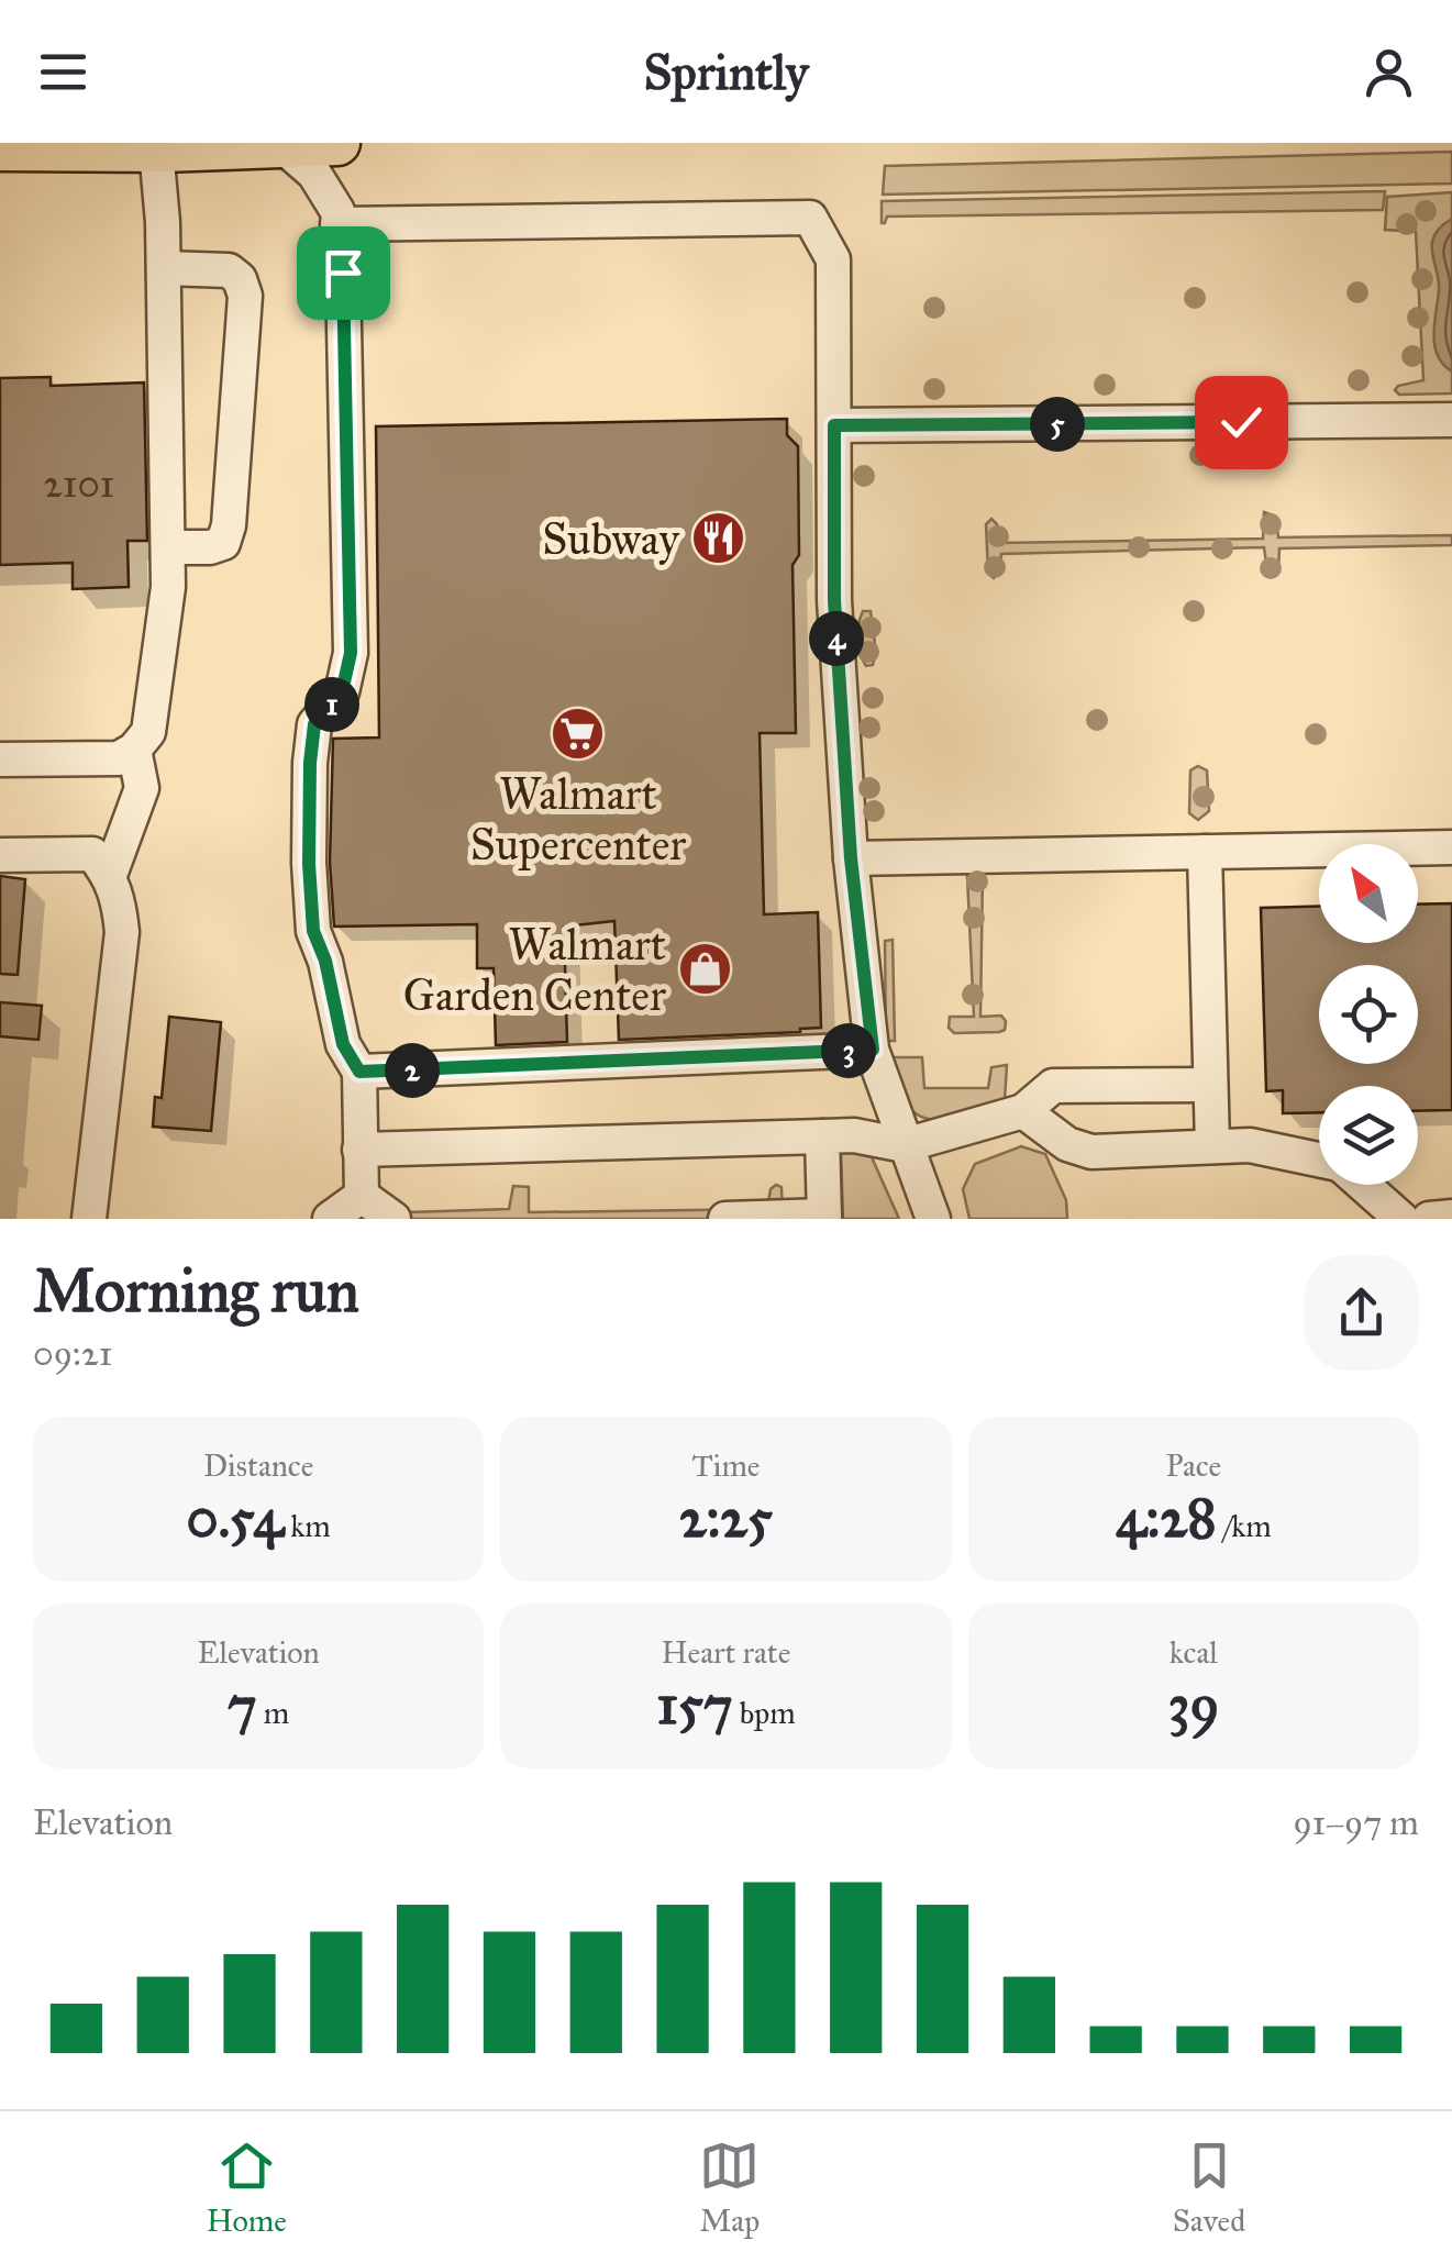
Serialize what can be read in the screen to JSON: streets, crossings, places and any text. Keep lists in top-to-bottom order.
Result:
{
  "places": {
    "restaurant": ["Subway"],
    "supermarket": ["Walmart Supercenter"],
    "shop": ["Walmart Garden Center"]
  },
  "house_numbers": ["2101"],
  "north": "top left",
  "page": {
    "header": "Sprintly",
    "pins": [
      "5",
      "4",
      "1",
      "3",
      "2"
    ],
    "heading": ["Morning run", "09:21"],
    "stats": [
      ["Distance", "0.54 km"],
      ["Time", "2:25"],
      ["Pace", "4:28 /km"],
      ["Elevation", "7 m"],
      ["Heart rate", "157 bpm"],
      ["kcal", "39"]
    ],
    "chart": ["Elevation", "91–97 m"],
    "tabs": ["Home", "Map", "Saved"]
  }
}
